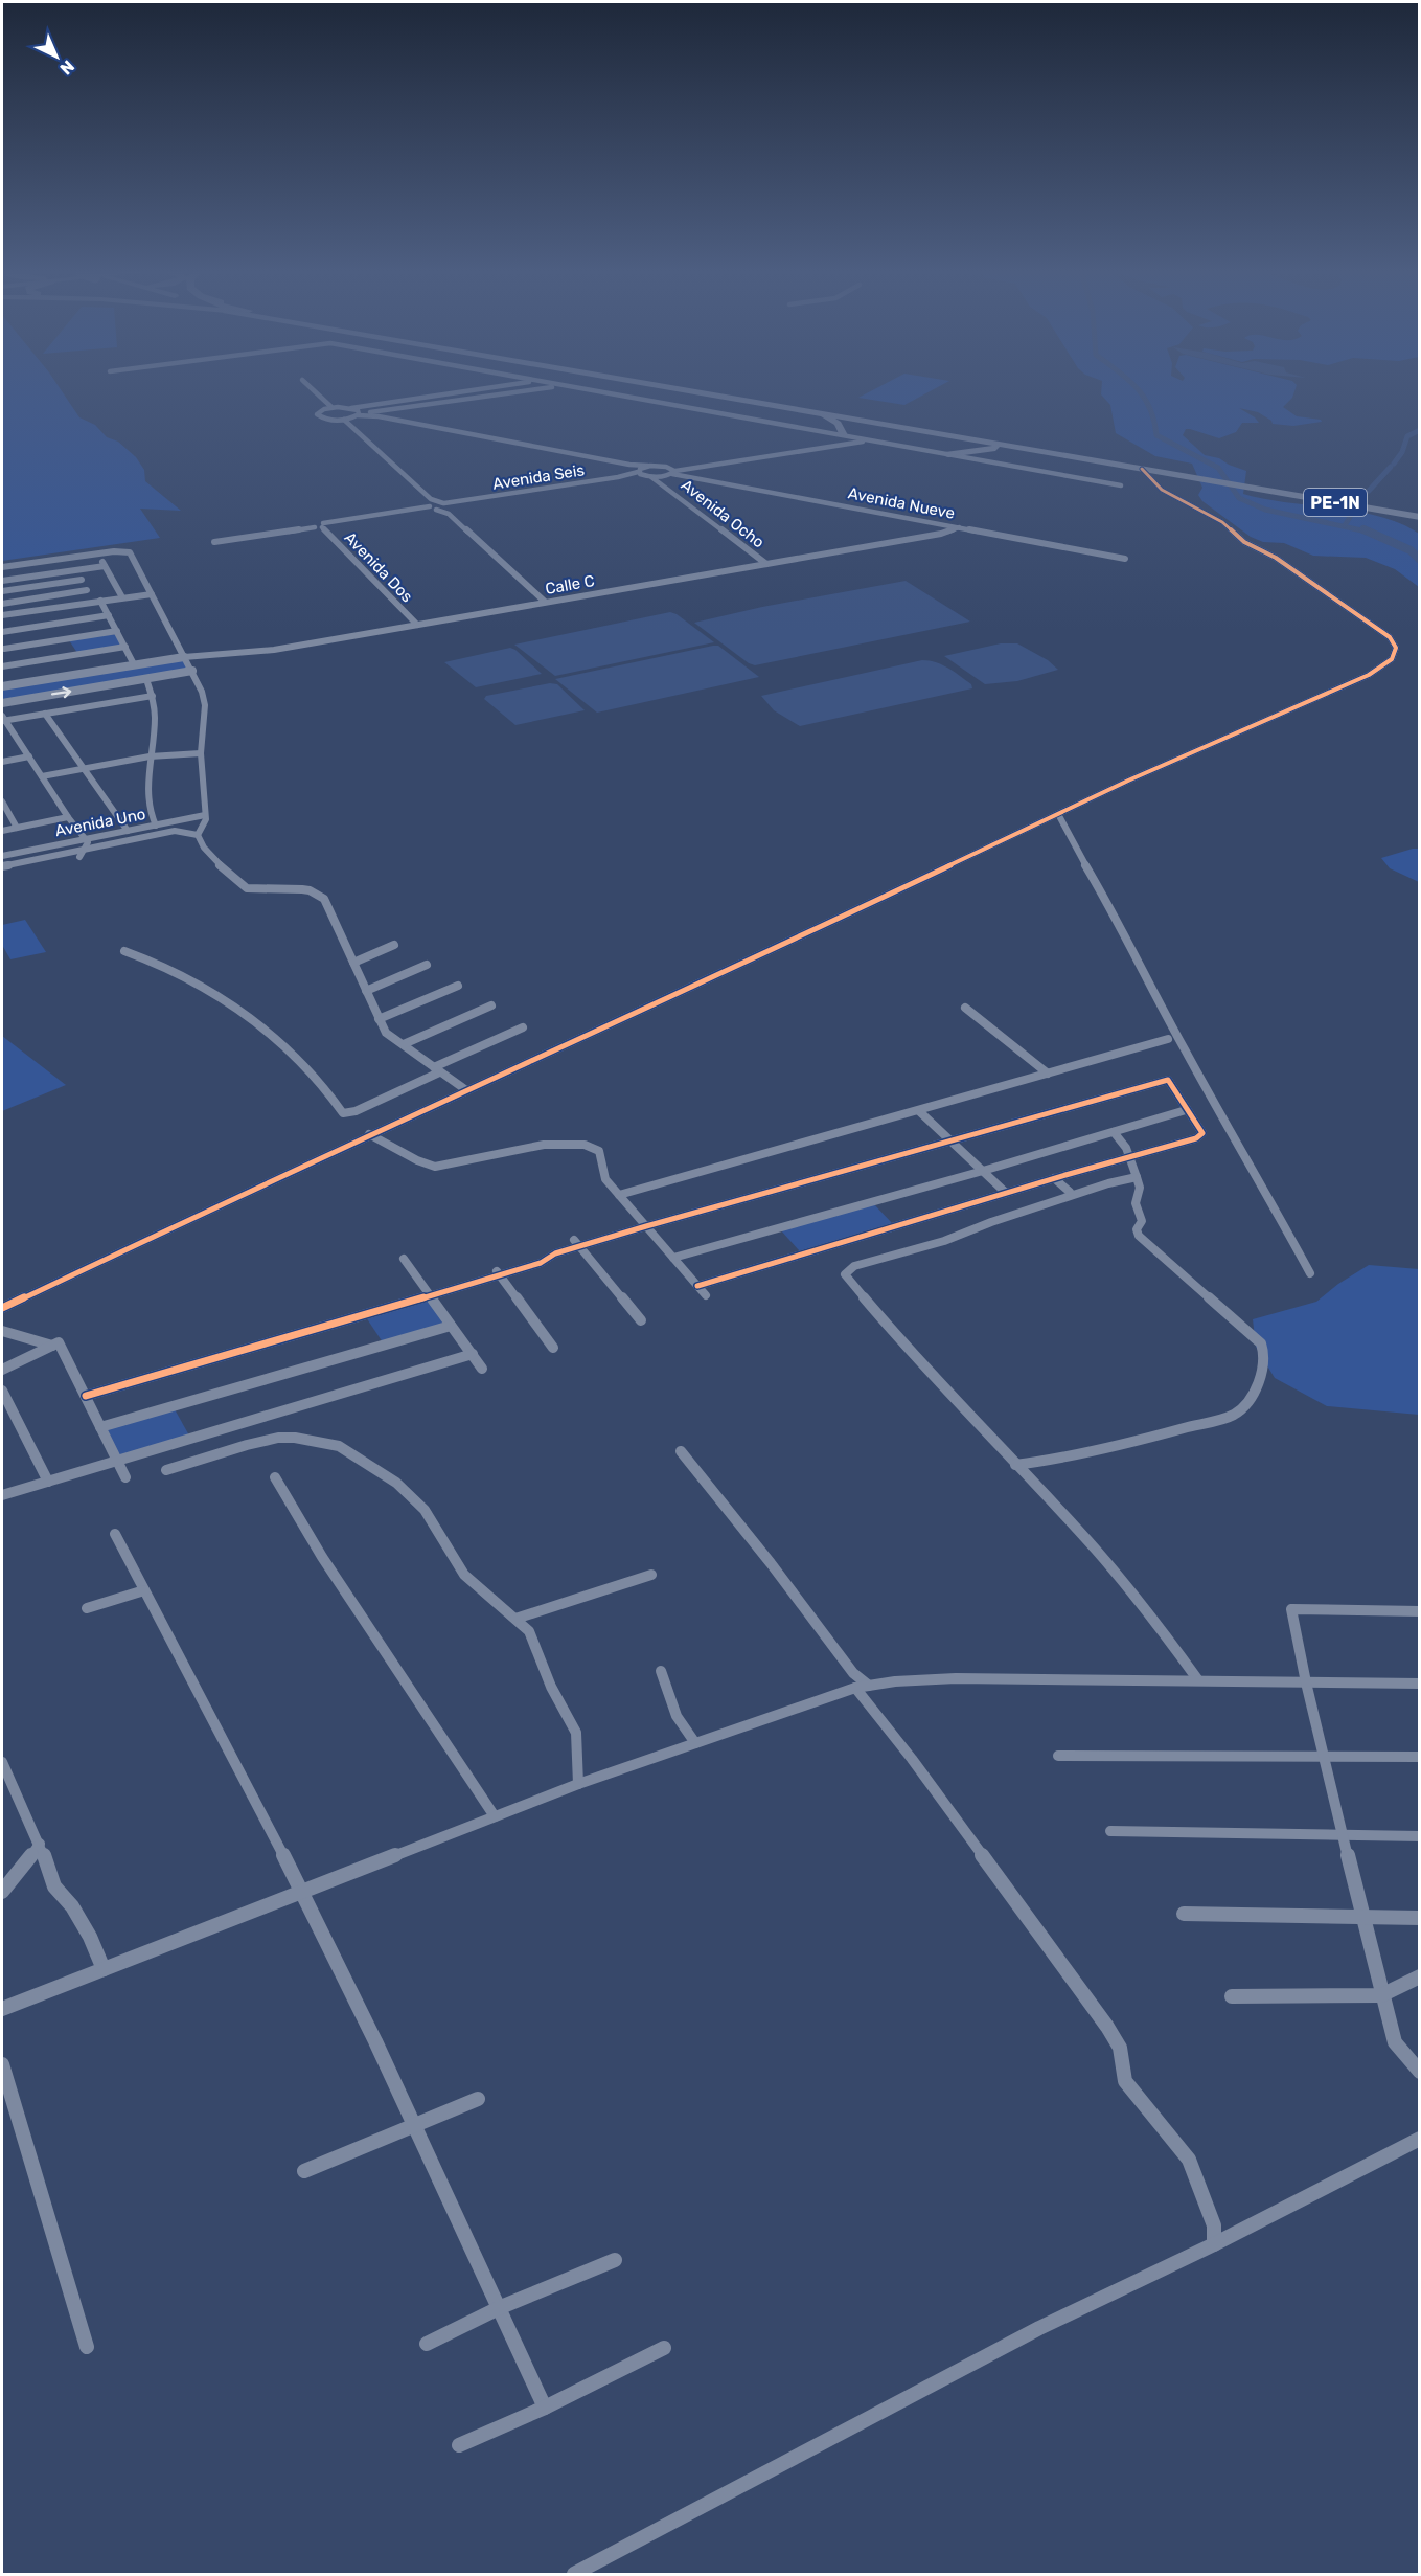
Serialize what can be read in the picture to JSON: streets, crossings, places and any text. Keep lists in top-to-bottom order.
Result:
{
  "streets": {
    "highway": ["PE-1N"],
    "street": [
      "Avenida Seis",
      "Avenida Nueve",
      "Avenida Ocho",
      "Avenida Dos",
      "Calle C",
      "Avenida Uno"
    ]
  },
  "crossings": [
    ["Avenida Seis", "Avenida Nueve"],
    ["Avenida Seis", "Avenida Ocho"],
    ["Avenida Nueve", "Avenida Ocho"],
    ["Avenida Nueve", "Calle C"],
    ["Avenida Ocho", "Calle C"],
    ["Avenida Dos", "Calle C"]
  ],
  "north": "bottom right"
}
